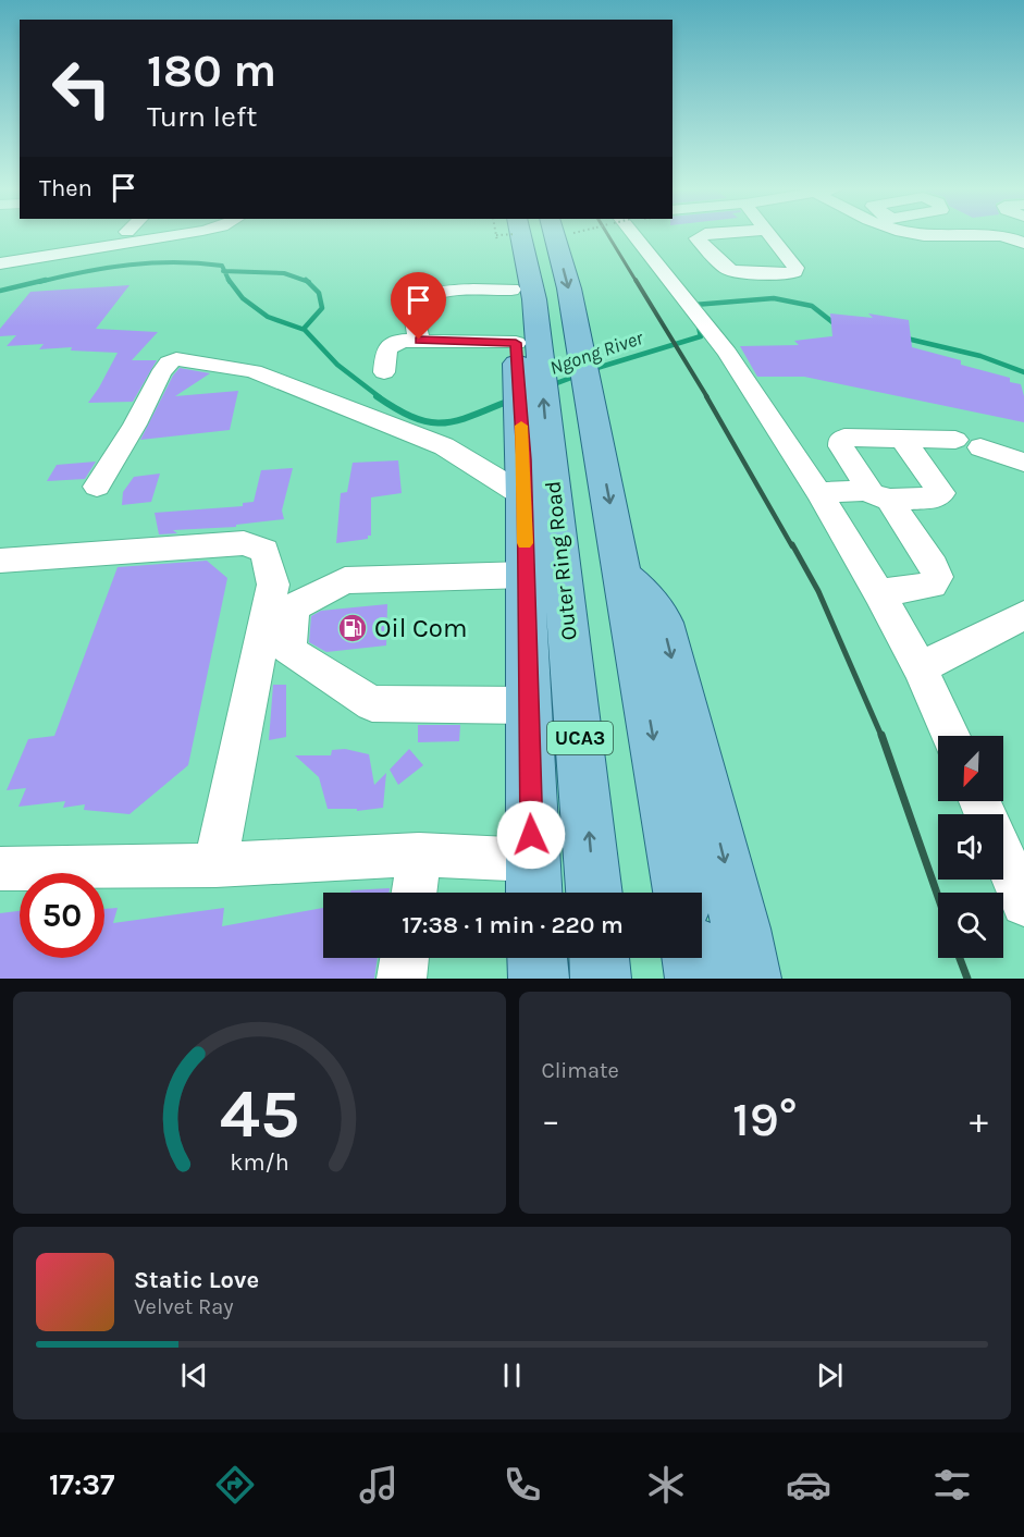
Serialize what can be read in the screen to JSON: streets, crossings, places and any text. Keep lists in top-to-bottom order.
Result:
{
  "streets": {
    "main road": ["Outer Ring Road", "UCA3"]
  },
  "crossings": [
    ["Outer Ring Road", "UCA3"]
  ],
  "water": ["Ngong River"],
  "places": {
    "fuel station": ["Oil Com"]
  },
  "north": "bottom left",
  "page": {
    "turn": ["180 m", "Turn left"],
    "then": "Then",
    "limit": "50",
    "trip": "17:38 · 1 min · 220 m",
    "tile": "Climate",
    "heat": ["−", "19°", "+"],
    "song": ["Static Love", "Velvet Ray"],
    "tabs": "17:37",
    "gauge": ["45", "km/h"]
  }
}
